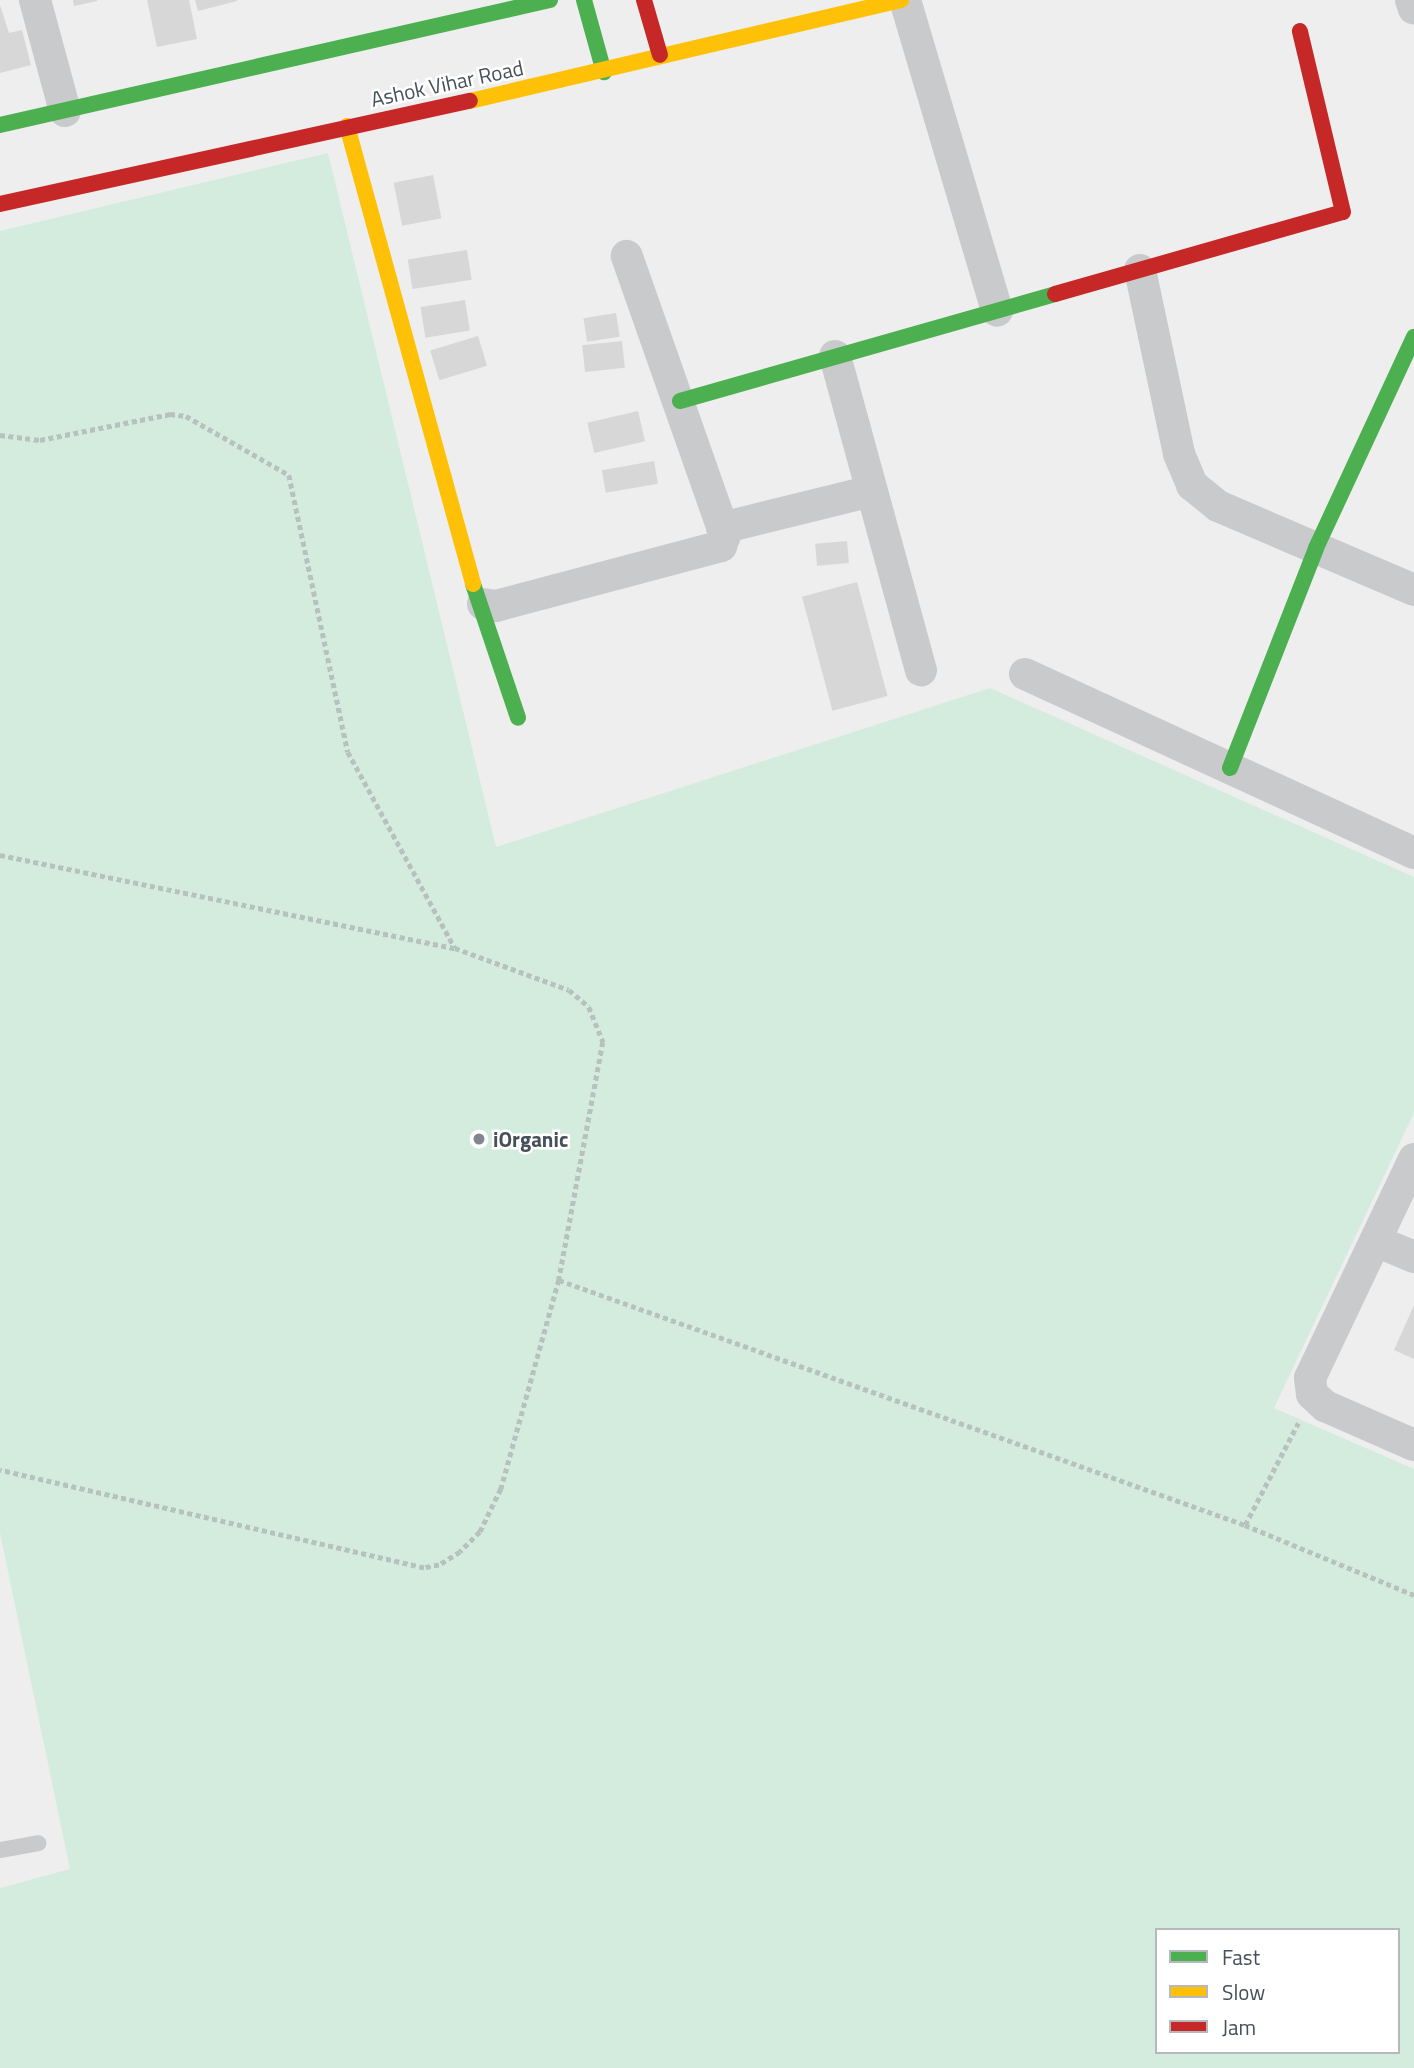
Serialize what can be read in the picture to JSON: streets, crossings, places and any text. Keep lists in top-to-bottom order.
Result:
{
  "streets": {
    "street": ["Ashok Vihar Road"]
  },
  "places": ["iOrganic"],
  "legend": ["Fast", "Slow", "Jam"]
}
